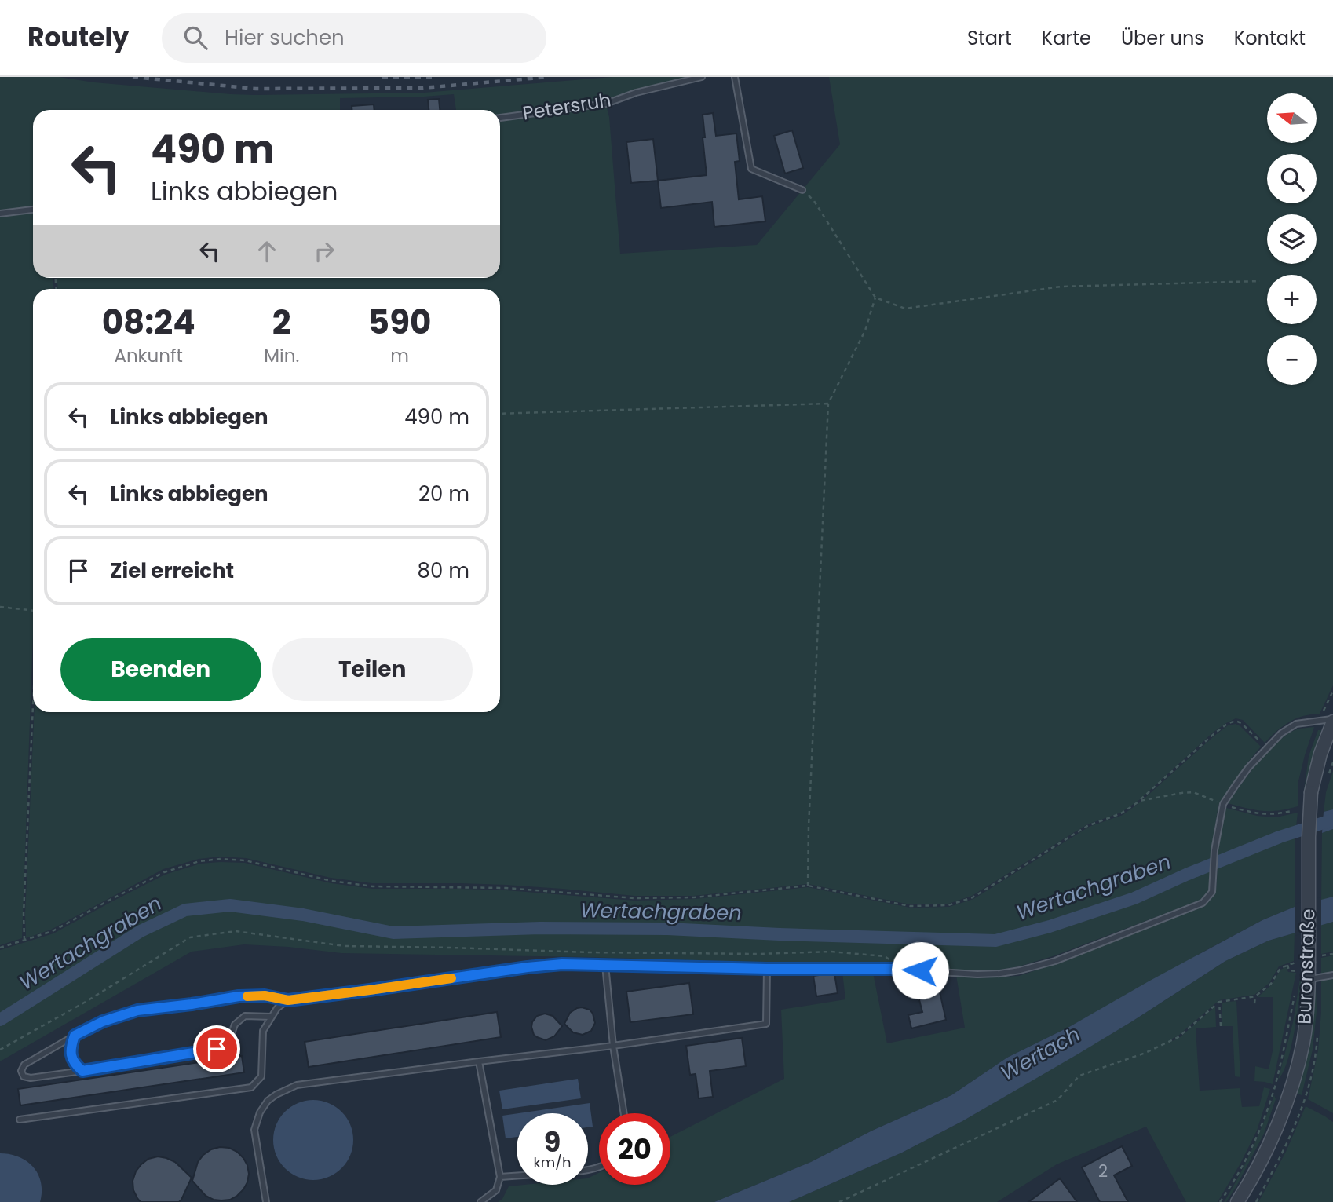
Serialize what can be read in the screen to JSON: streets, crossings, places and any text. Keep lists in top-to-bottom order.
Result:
{
  "streets": {
    "street": ["Buronstraße"],
    "lane": ["Petersruh"]
  },
  "water": ["Wertachgraben", "Wertach"],
  "house_numbers": ["2"],
  "north": "left",
  "page": {
    "header": "Routely",
    "search": "Hier suchen",
    "nav": [
      "Start",
      "Karte",
      "Über uns",
      "Kontakt"
    ],
    "map_buttons": ["+", "−"],
    "turn": ["490 m", "Links abbiegen"],
    "eta": [
      "08:24",
      "Ankunft",
      "2",
      "Min.",
      "590",
      "m"
    ],
    "list": [
      {
        "name": "Links abbiegen",
        "value": "490 m"
      },
      {
        "name": "Links abbiegen",
        "value": "20 m"
      },
      {
        "name": "Ziel erreicht",
        "value": "80 m"
      }
    ],
    "buttons": ["Beenden", "Teilen"],
    "speed": "9 km/h",
    "limit": "20"
  }
}
